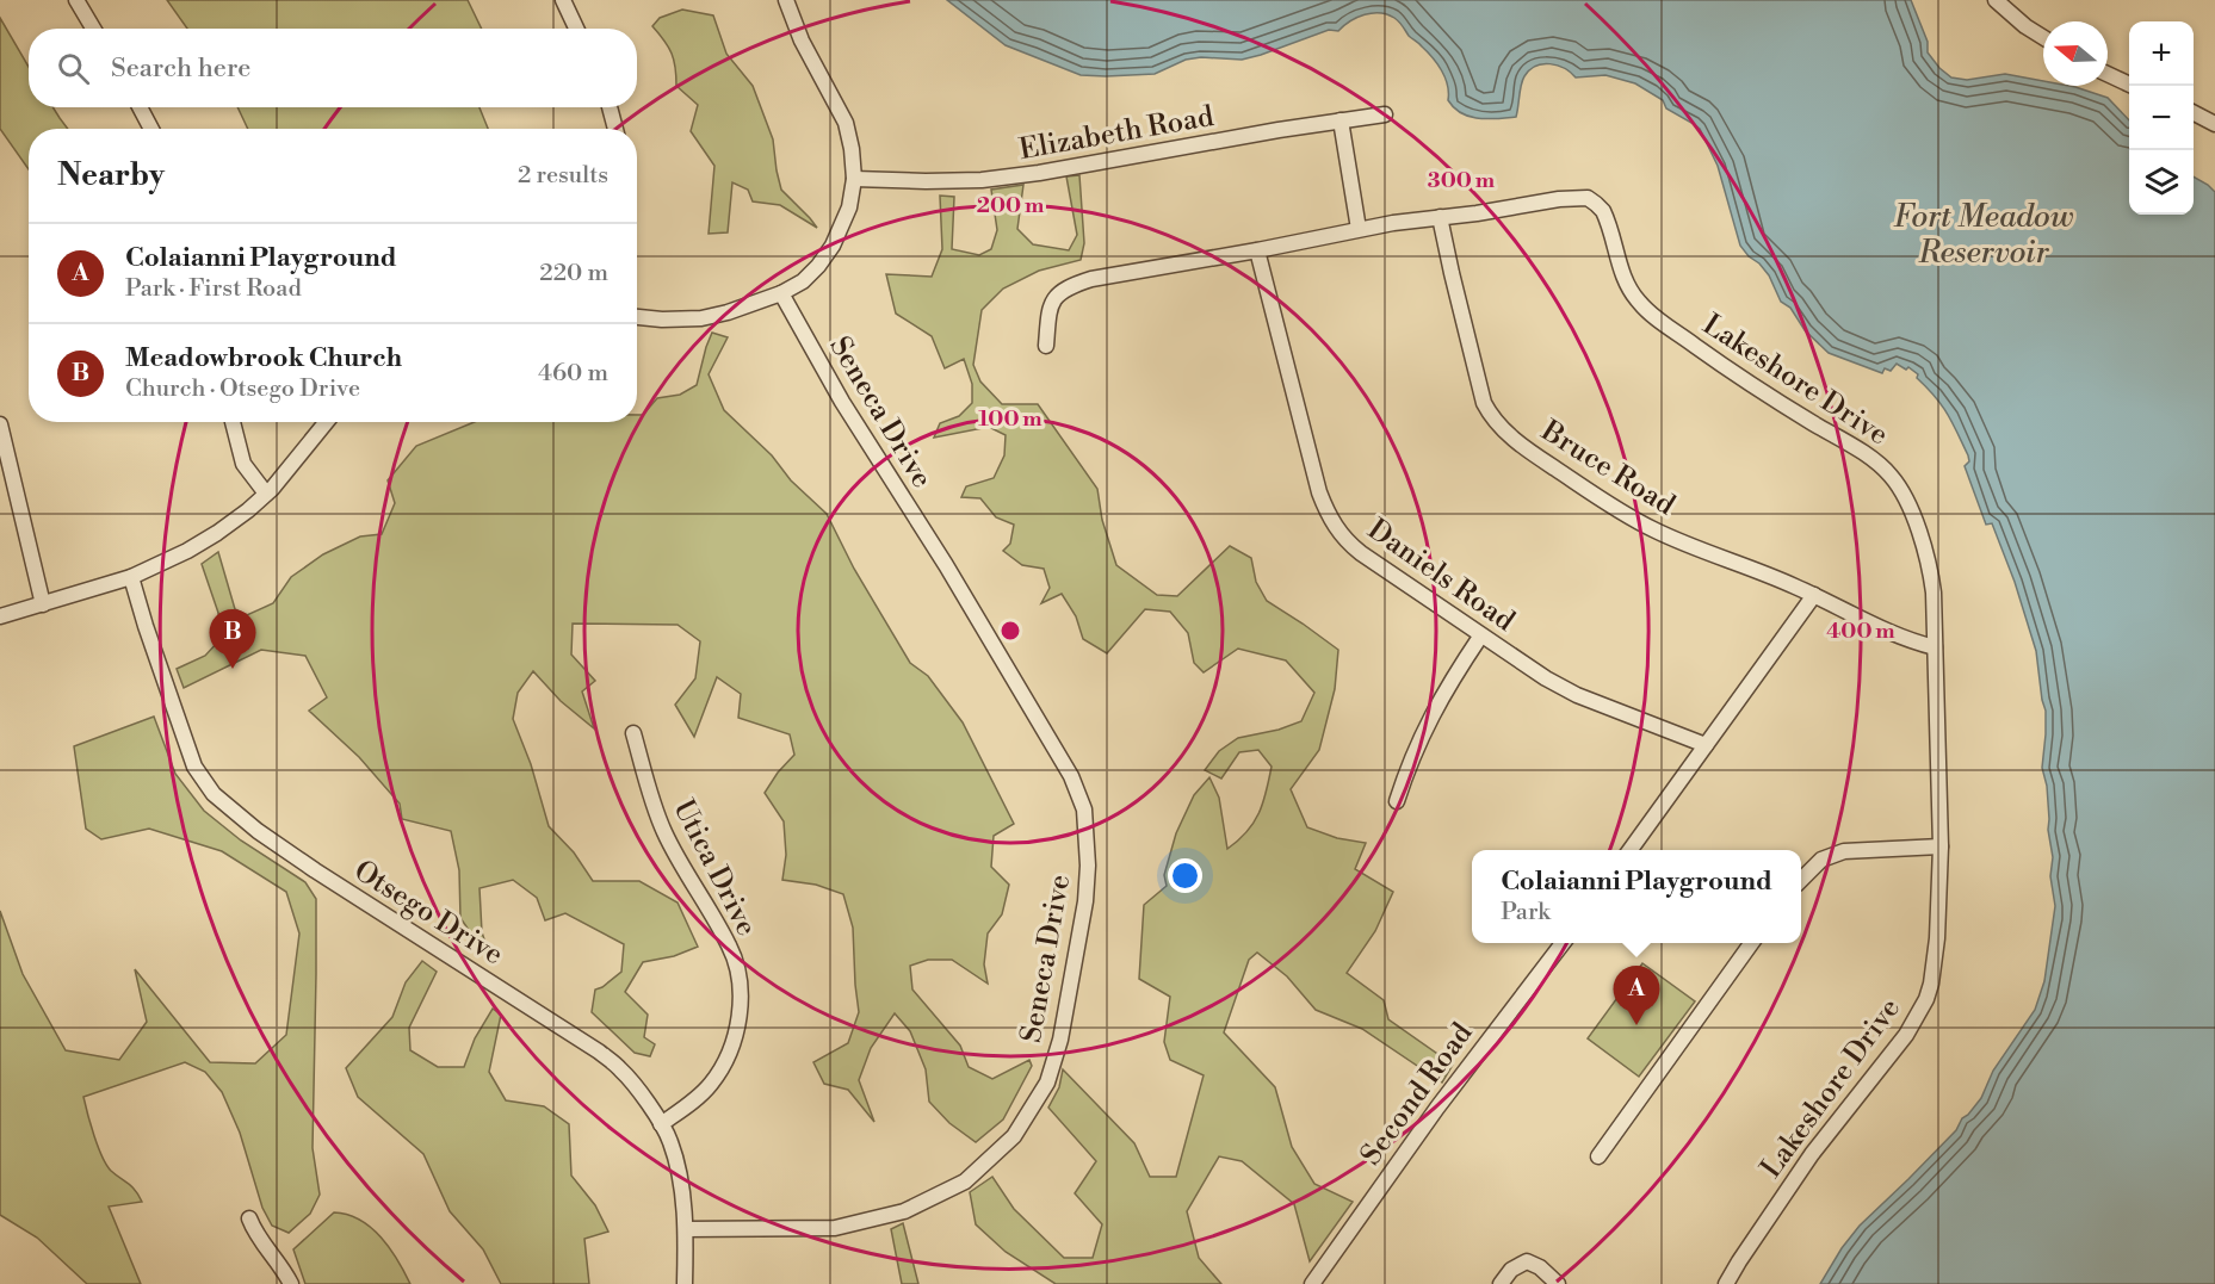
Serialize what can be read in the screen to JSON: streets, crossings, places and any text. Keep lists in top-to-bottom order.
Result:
{
  "streets": {
    "street": [
      "Elizabeth Road",
      "Lakeshore Drive",
      "Seneca Drive",
      "Bruce Road",
      "Daniels Road",
      "Utica Drive",
      "Otsego Drive",
      "Second Road"
    ]
  },
  "crossings": [
    ["Lakeshore Drive", "Bruce Road"],
    ["Lakeshore Drive", "Daniels Road"],
    ["Seneca Drive", "Otsego Drive"],
    ["Utica Drive", "Otsego Drive"]
  ],
  "water": ["Fort Meadow Reservoir"],
  "north": "left",
  "page": {
    "map_buttons": ["+", "−"],
    "search": "Search here",
    "heading": ["Nearby", "2 results"],
    "list": [
      {
        "mark": "A",
        "name": "Colaianni Playground",
        "note": "Park · First Road",
        "value": "220 m"
      },
      {
        "mark": "B",
        "name": "Meadowbrook Church",
        "note": "Church · Otsego Drive",
        "value": "460 m"
      }
    ],
    "pins": ["B", "A"],
    "popup": ["Colaianni Playground", "Park"]
  },
  "rings": [
    "300 m",
    "200 m",
    "100 m",
    "400 m"
  ]
}
